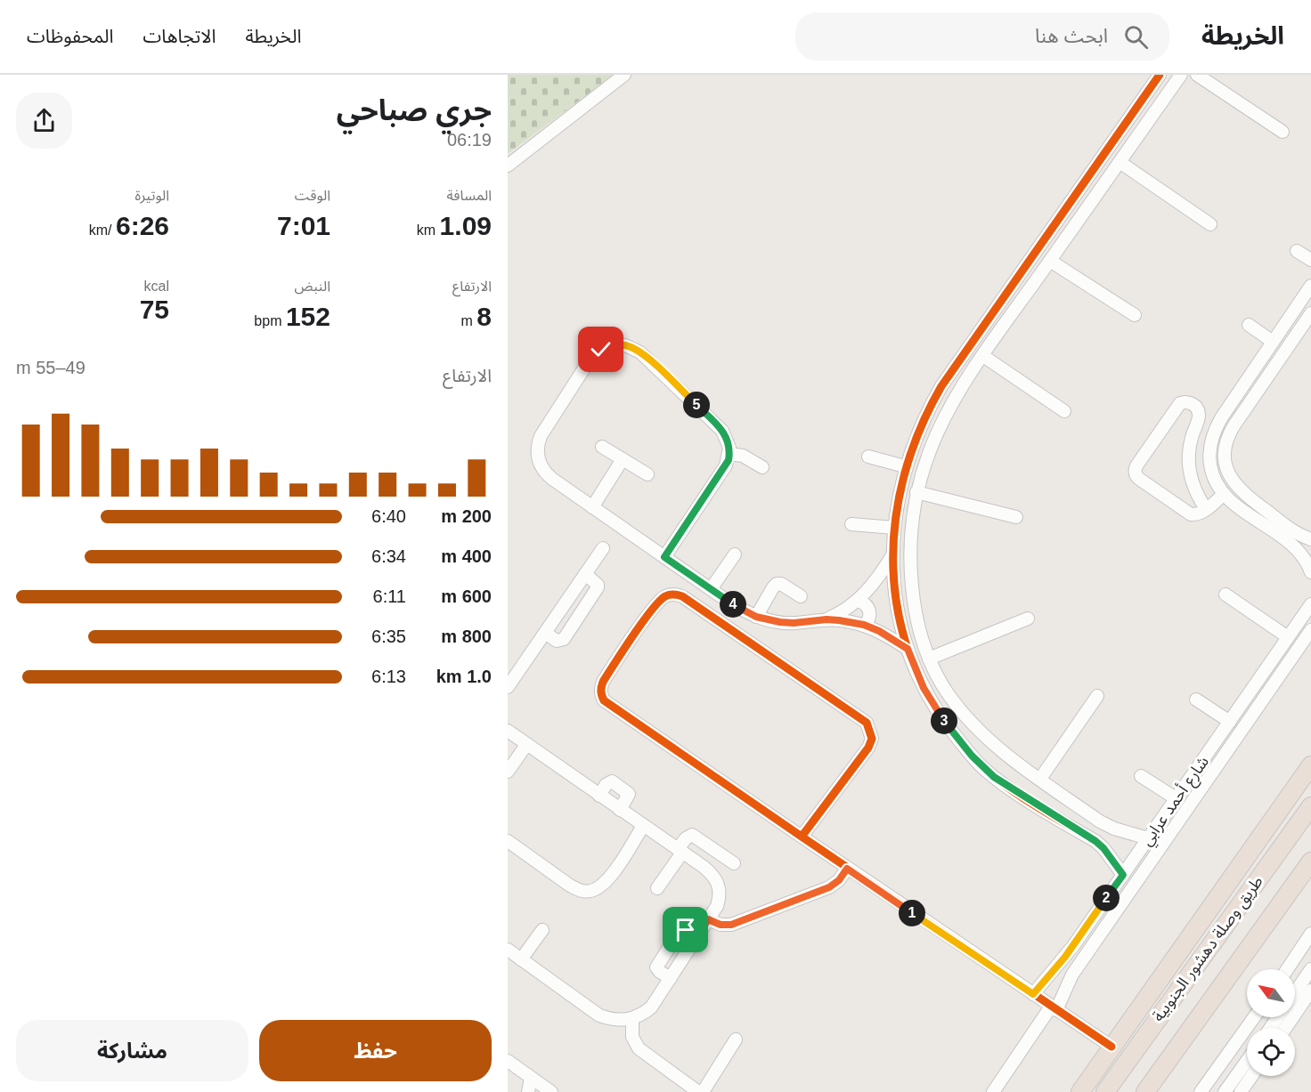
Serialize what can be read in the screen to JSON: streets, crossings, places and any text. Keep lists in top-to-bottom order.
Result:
{
  "streets": {
    "highway": ["طريق وصلة دهشور الجنوبية"],
    "street": ["شارع أحمد عرابي"]
  },
  "north": "top left",
  "page": {
    "header": "الخريطة",
    "search": "ابحث هنا",
    "nav": ["الخريطة", "الاتجاهات", "المحفوظات"],
    "heading": ["جري صباحي", "06:19"],
    "stats": [
      ["المسافة", "1.09 km"],
      ["الوقت", "7:01"],
      ["الوتيرة", "6:26 /km"],
      ["الارتفاع", "8 m"],
      ["النبض", "152 bpm"],
      ["kcal", "75"]
    ],
    "chart": ["الارتفاع", "49–55 m"],
    "pins": [
      "5",
      "4",
      "3",
      "2",
      "1"
    ],
    "list": [
      {
        "name": "200 m",
        "note": "6:40"
      },
      {
        "name": "400 m",
        "note": "6:34"
      },
      {
        "name": "600 m",
        "note": "6:11"
      },
      {
        "name": "800 m",
        "note": "6:35"
      },
      {
        "name": "1.0 km",
        "note": "6:13"
      }
    ],
    "buttons": ["حفظ", "مشاركة"]
  }
}
